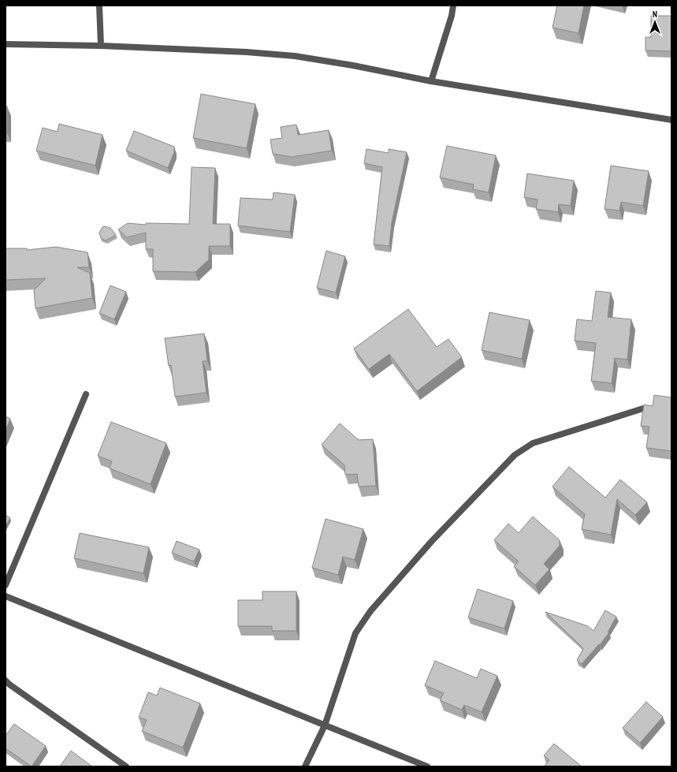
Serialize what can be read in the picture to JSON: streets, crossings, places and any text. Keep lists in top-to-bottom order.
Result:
{
  "north": "top"
}
